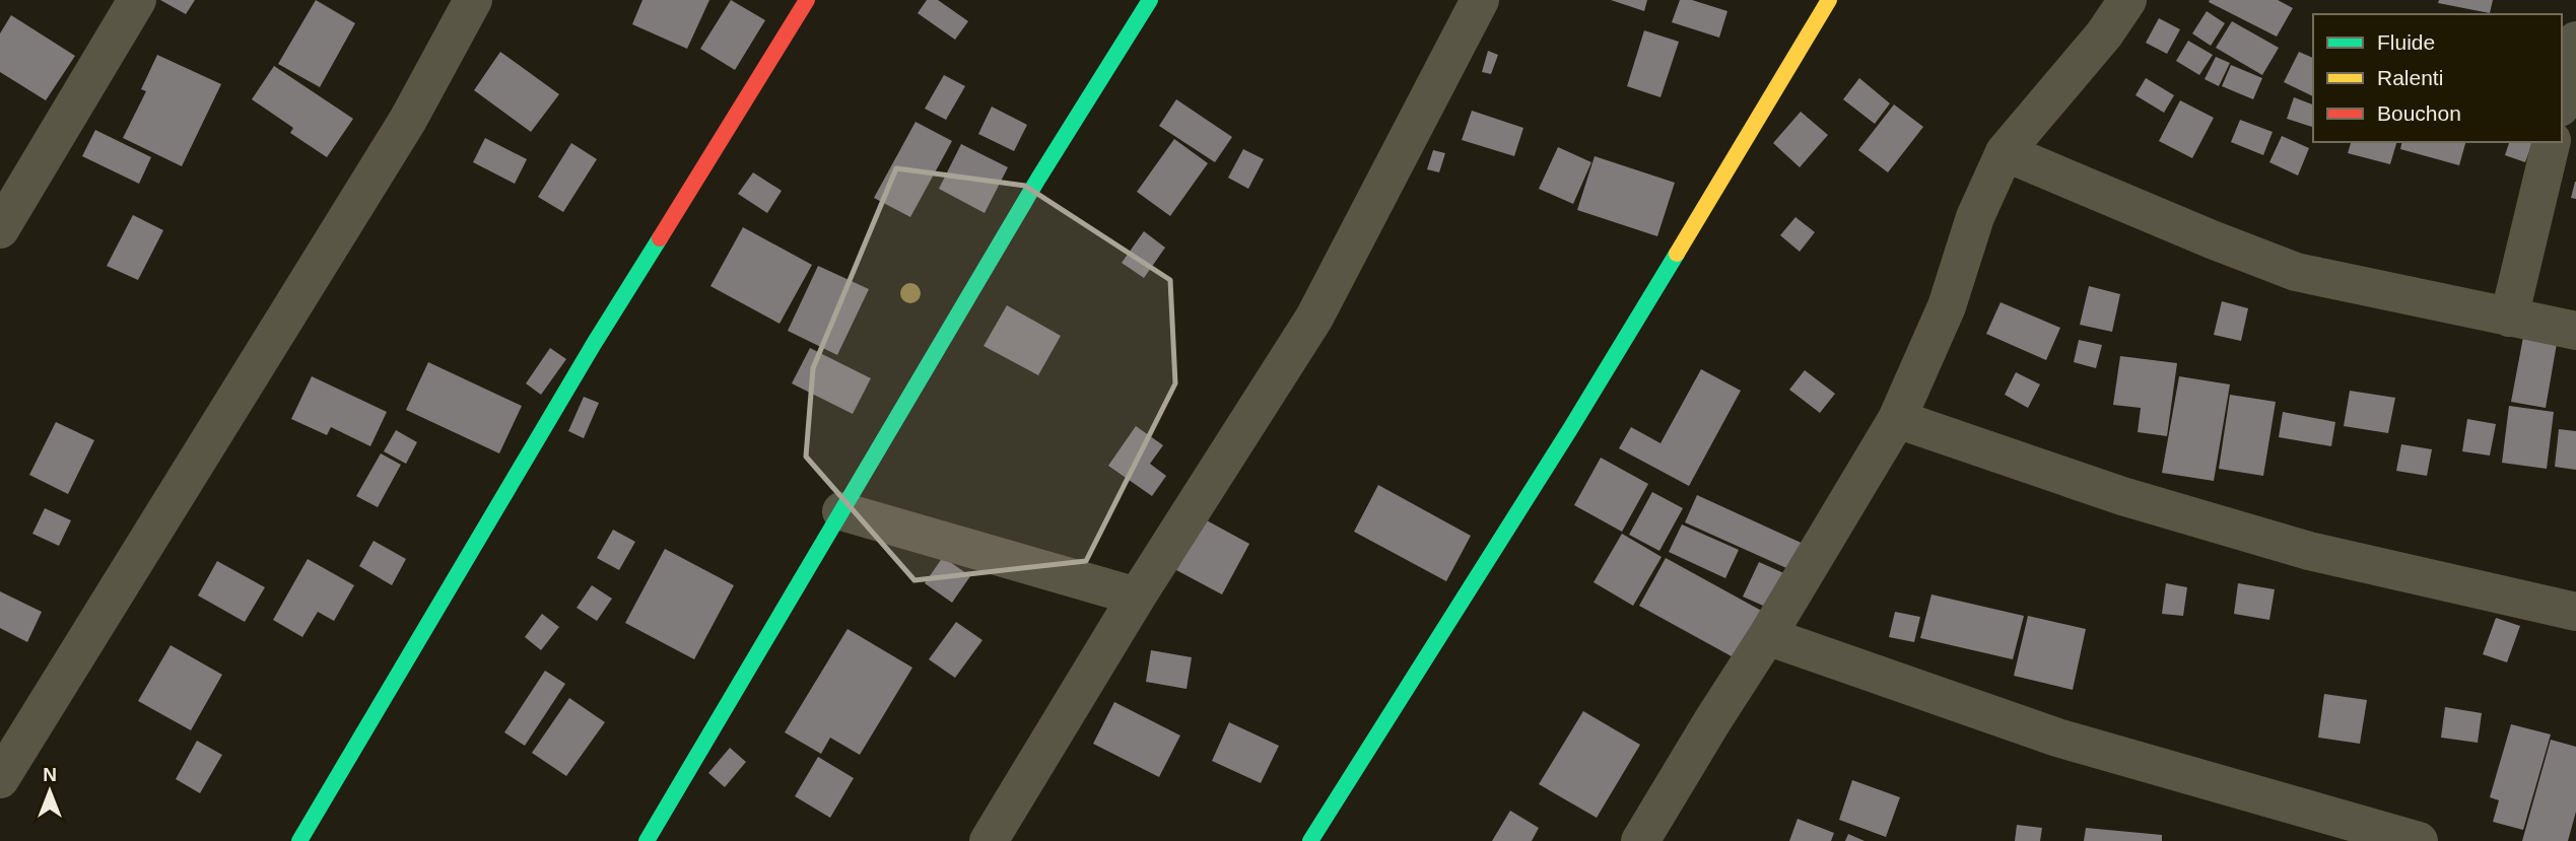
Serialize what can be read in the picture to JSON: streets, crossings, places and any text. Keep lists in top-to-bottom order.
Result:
{
  "legend": ["Fluide", "Ralenti", "Bouchon"],
  "north": "top"
}
